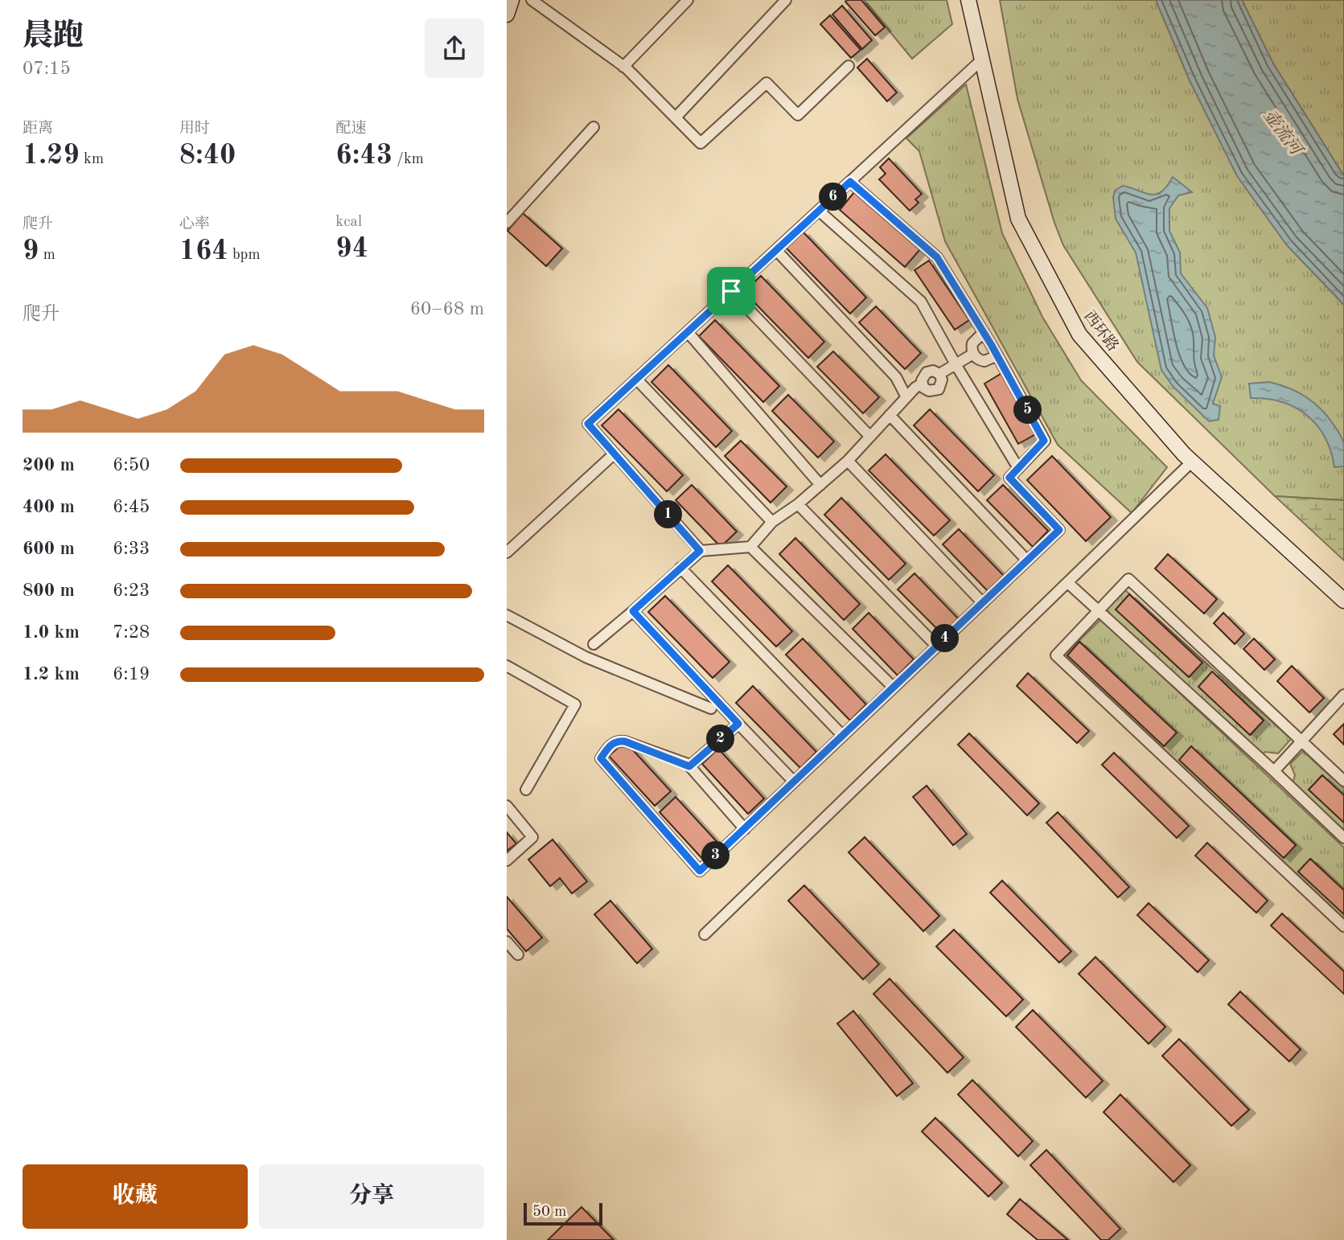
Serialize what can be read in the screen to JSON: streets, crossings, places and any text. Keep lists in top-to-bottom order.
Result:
{
  "streets": {
    "main road": ["西环路"]
  },
  "water": ["壶流河"],
  "scale_bar": "50 m",
  "page": {
    "heading": ["晨跑", "07:15"],
    "stats": [
      ["距离", "1.29 km"],
      ["用时", "8:40"],
      ["配速", "6:43 /km"],
      ["爬升", "9 m"],
      ["心率", "164 bpm"],
      ["kcal", "94"]
    ],
    "pins": [
      "6",
      "5",
      "1",
      "4",
      "2",
      "3"
    ],
    "chart": ["爬升", "60–68 m"],
    "list": [
      {
        "name": "200 m",
        "note": "6:50"
      },
      {
        "name": "400 m",
        "note": "6:45"
      },
      {
        "name": "600 m",
        "note": "6:33"
      },
      {
        "name": "800 m",
        "note": "6:23"
      },
      {
        "name": "1.0 km",
        "note": "7:28"
      },
      {
        "name": "1.2 km",
        "note": "6:19"
      }
    ],
    "buttons": ["收藏", "分享"],
    "scale": "50 m"
  }
}
